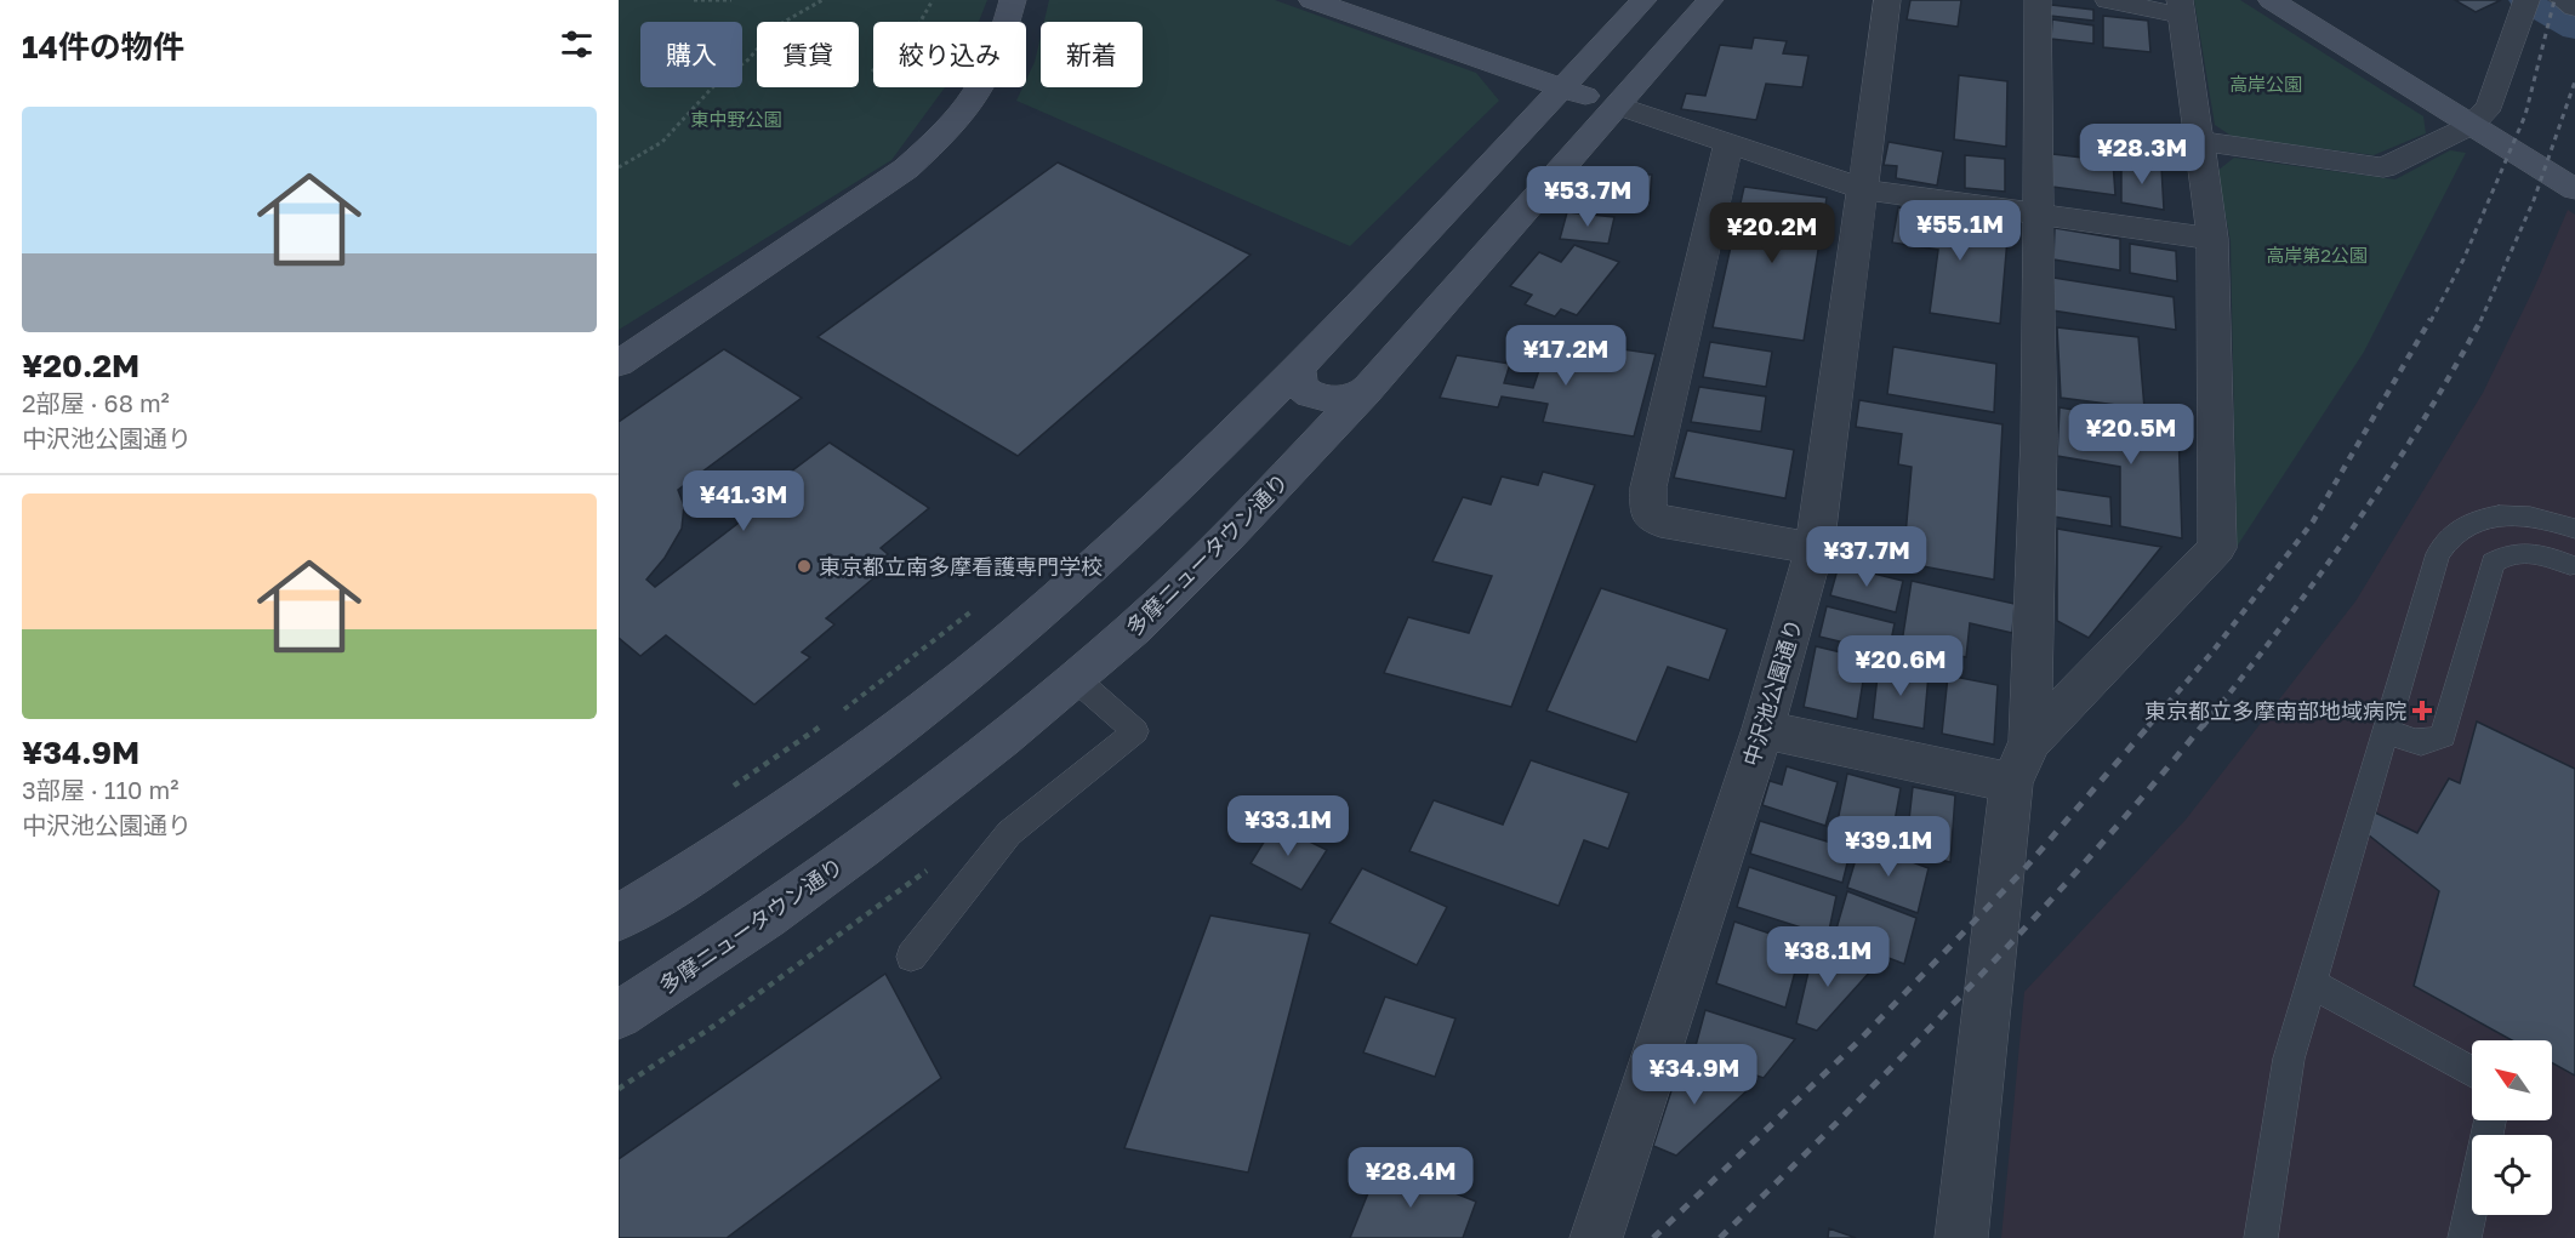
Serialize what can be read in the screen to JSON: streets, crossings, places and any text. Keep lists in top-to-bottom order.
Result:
{
  "streets": {
    "main road": ["多摩ニュータウン通り"],
    "street": ["中沢池公園通り"]
  },
  "parks": ["高岸公園", "東中野公園", "高岸第2公園"],
  "places": {
    "other": ["東京都立南多摩看護専門学校"],
    "health": ["東京都立多摩南部地域病院"]
  },
  "north": "top left",
  "page": {
    "heading": "14件の物件",
    "chip": [
      "購入",
      "賃貸",
      "絞り込み",
      "新着"
    ],
    "list": [
      {
        "name": "¥20.2M",
        "note": "2部屋 · 68 m² · 中沢池公園通り"
      },
      {
        "name": "¥34.9M",
        "note": "3部屋 · 110 m² · 中沢池公園通り"
      }
    ],
    "price": [
      "¥28.3M",
      "¥53.7M",
      "¥55.1M",
      "¥20.2M",
      "¥17.2M",
      "¥20.5M",
      "¥41.3M",
      "¥37.7M",
      "¥20.6M",
      "¥33.1M",
      "¥39.1M",
      "¥38.1M",
      "¥34.9M",
      "¥28.4M"
    ]
  }
}
